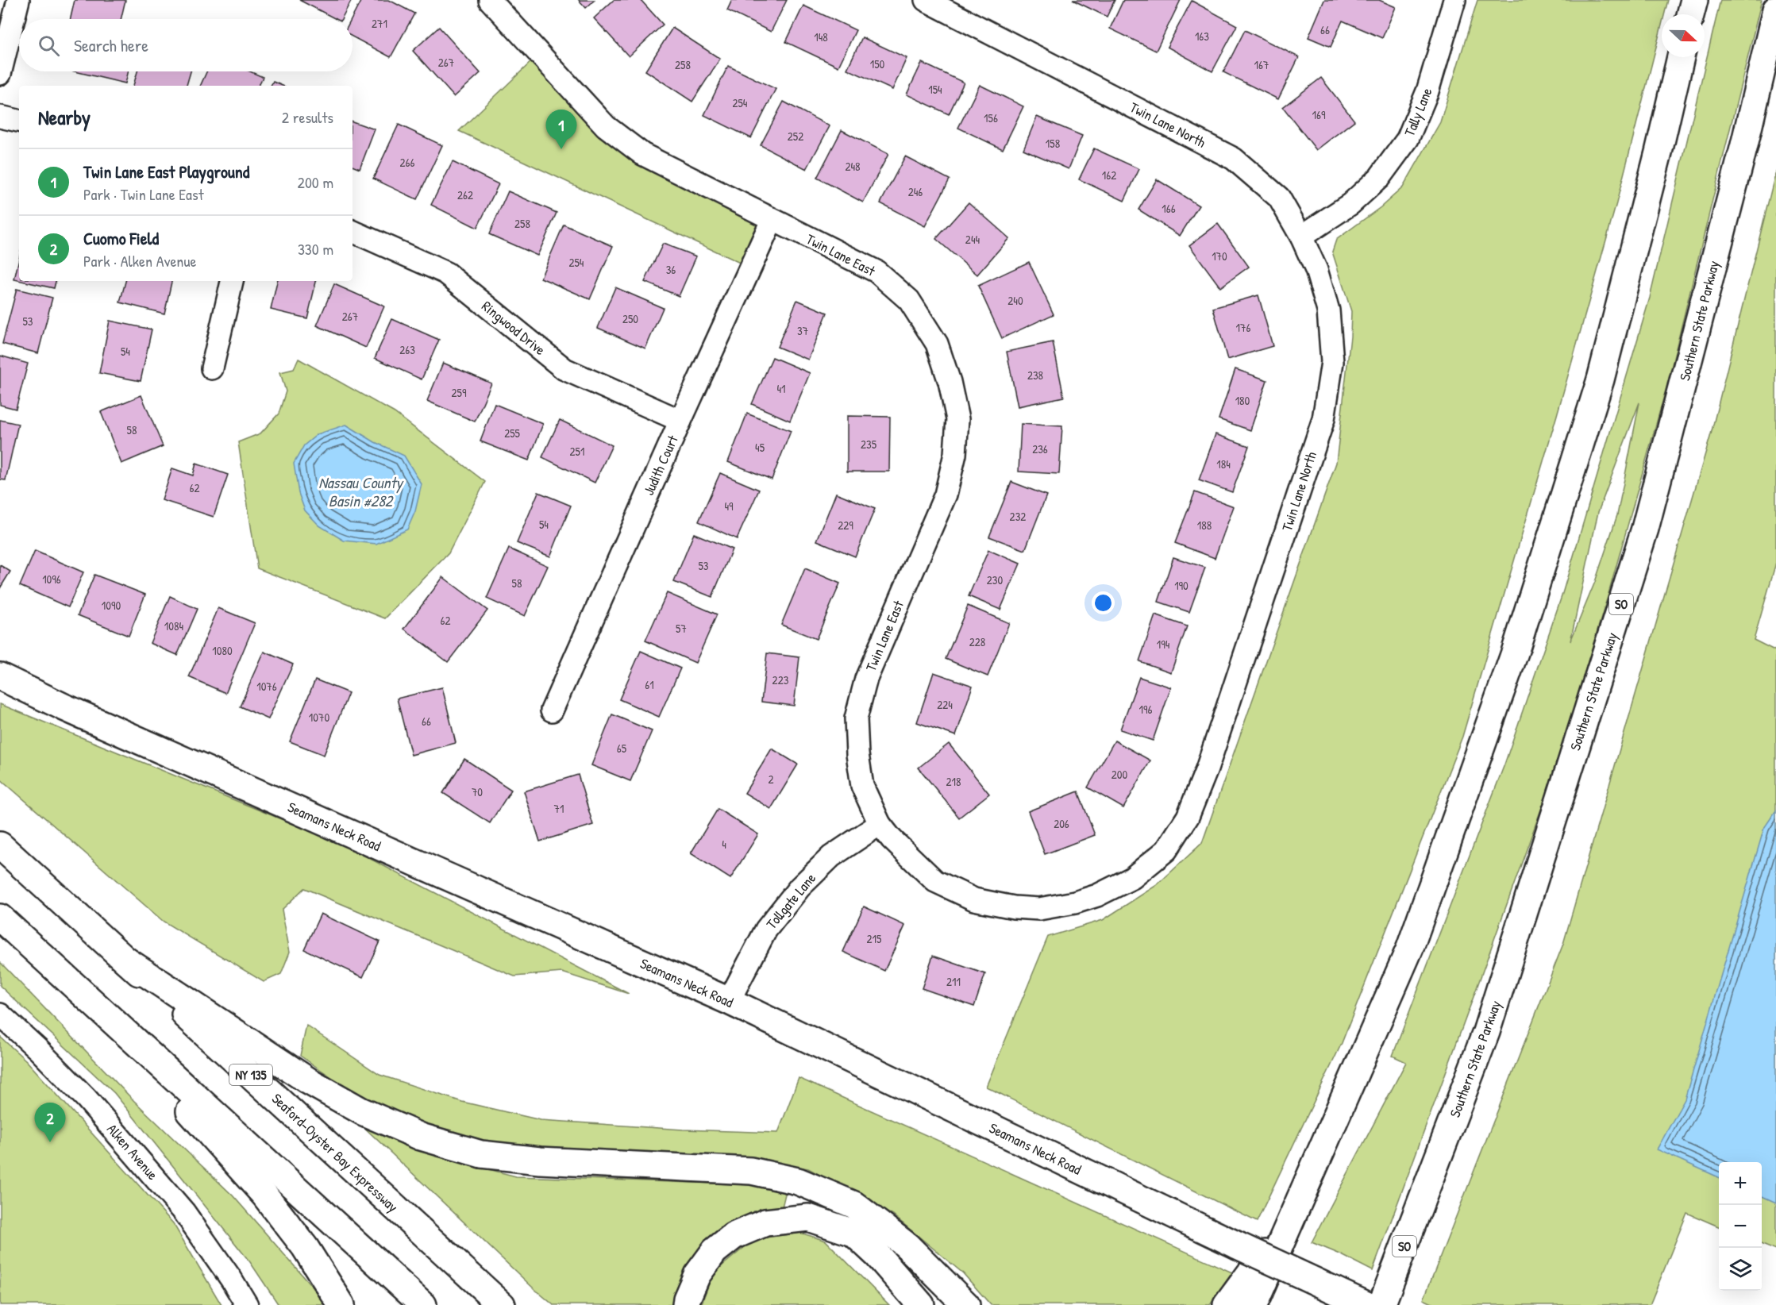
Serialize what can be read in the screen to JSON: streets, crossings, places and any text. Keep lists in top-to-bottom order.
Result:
{
  "streets": {
    "main road": [
      "Southern State Parkway",
      "SO",
      "Seamans Neck Road",
      "NY 135",
      "Seaford-Oyster Bay Expressway"
    ],
    "street": [
      "Tally Lane",
      "Twin Lane North",
      "Twin Lane East",
      "Ringwood Drive",
      "Judith Court",
      "Tollgate Lane",
      "Alken Avenue"
    ]
  },
  "crossings": [
    ["Tally Lane", "Twin Lane North"],
    ["Twin Lane North", "Twin Lane East"],
    ["Twin Lane North", "Tollgate Lane"],
    ["Twin Lane East", "Judith Court"],
    ["Twin Lane East", "Tollgate Lane"],
    ["Ringwood Drive", "Judith Court"],
    ["Seamans Neck Road", "Tollgate Lane"]
  ],
  "water": ["Nassau County Basin #282"],
  "house_numbers": [
    "271",
    "66",
    "163",
    "148",
    "267",
    "150",
    "258",
    "167",
    "154",
    "254",
    "169",
    "156",
    "252",
    "158",
    "266",
    "248",
    "162",
    "246",
    "262",
    "166",
    "258",
    "244",
    "170",
    "254",
    "36",
    "240",
    "267",
    "250",
    "53",
    "176",
    "37",
    "263",
    "54",
    "238",
    "41",
    "259",
    "180",
    "58",
    "255",
    "235",
    "45",
    "236",
    "251",
    "184",
    "62",
    "49",
    "232",
    "54",
    "229",
    "188",
    "53",
    "1096",
    "230",
    "58",
    "190",
    "1090",
    "62",
    "1084",
    "57",
    "228",
    "194",
    "1080",
    "223",
    "61",
    "1076",
    "224",
    "196",
    "1070",
    "66",
    "65",
    "200",
    "2",
    "218",
    "70",
    "71",
    "206",
    "4",
    "215",
    "211"
  ],
  "north": "right",
  "page": {
    "search": "Search here",
    "heading": ["Nearby", "2 results"],
    "pins": ["1", "2"],
    "list": [
      {
        "mark": "1",
        "name": "Twin Lane East Playground",
        "note": "Park · Twin Lane East",
        "value": "200 m"
      },
      {
        "mark": "2",
        "name": "Cuomo Field",
        "note": "Park · Alken Avenue",
        "value": "330 m"
      }
    ],
    "map_buttons": ["+", "−"]
  }
}
